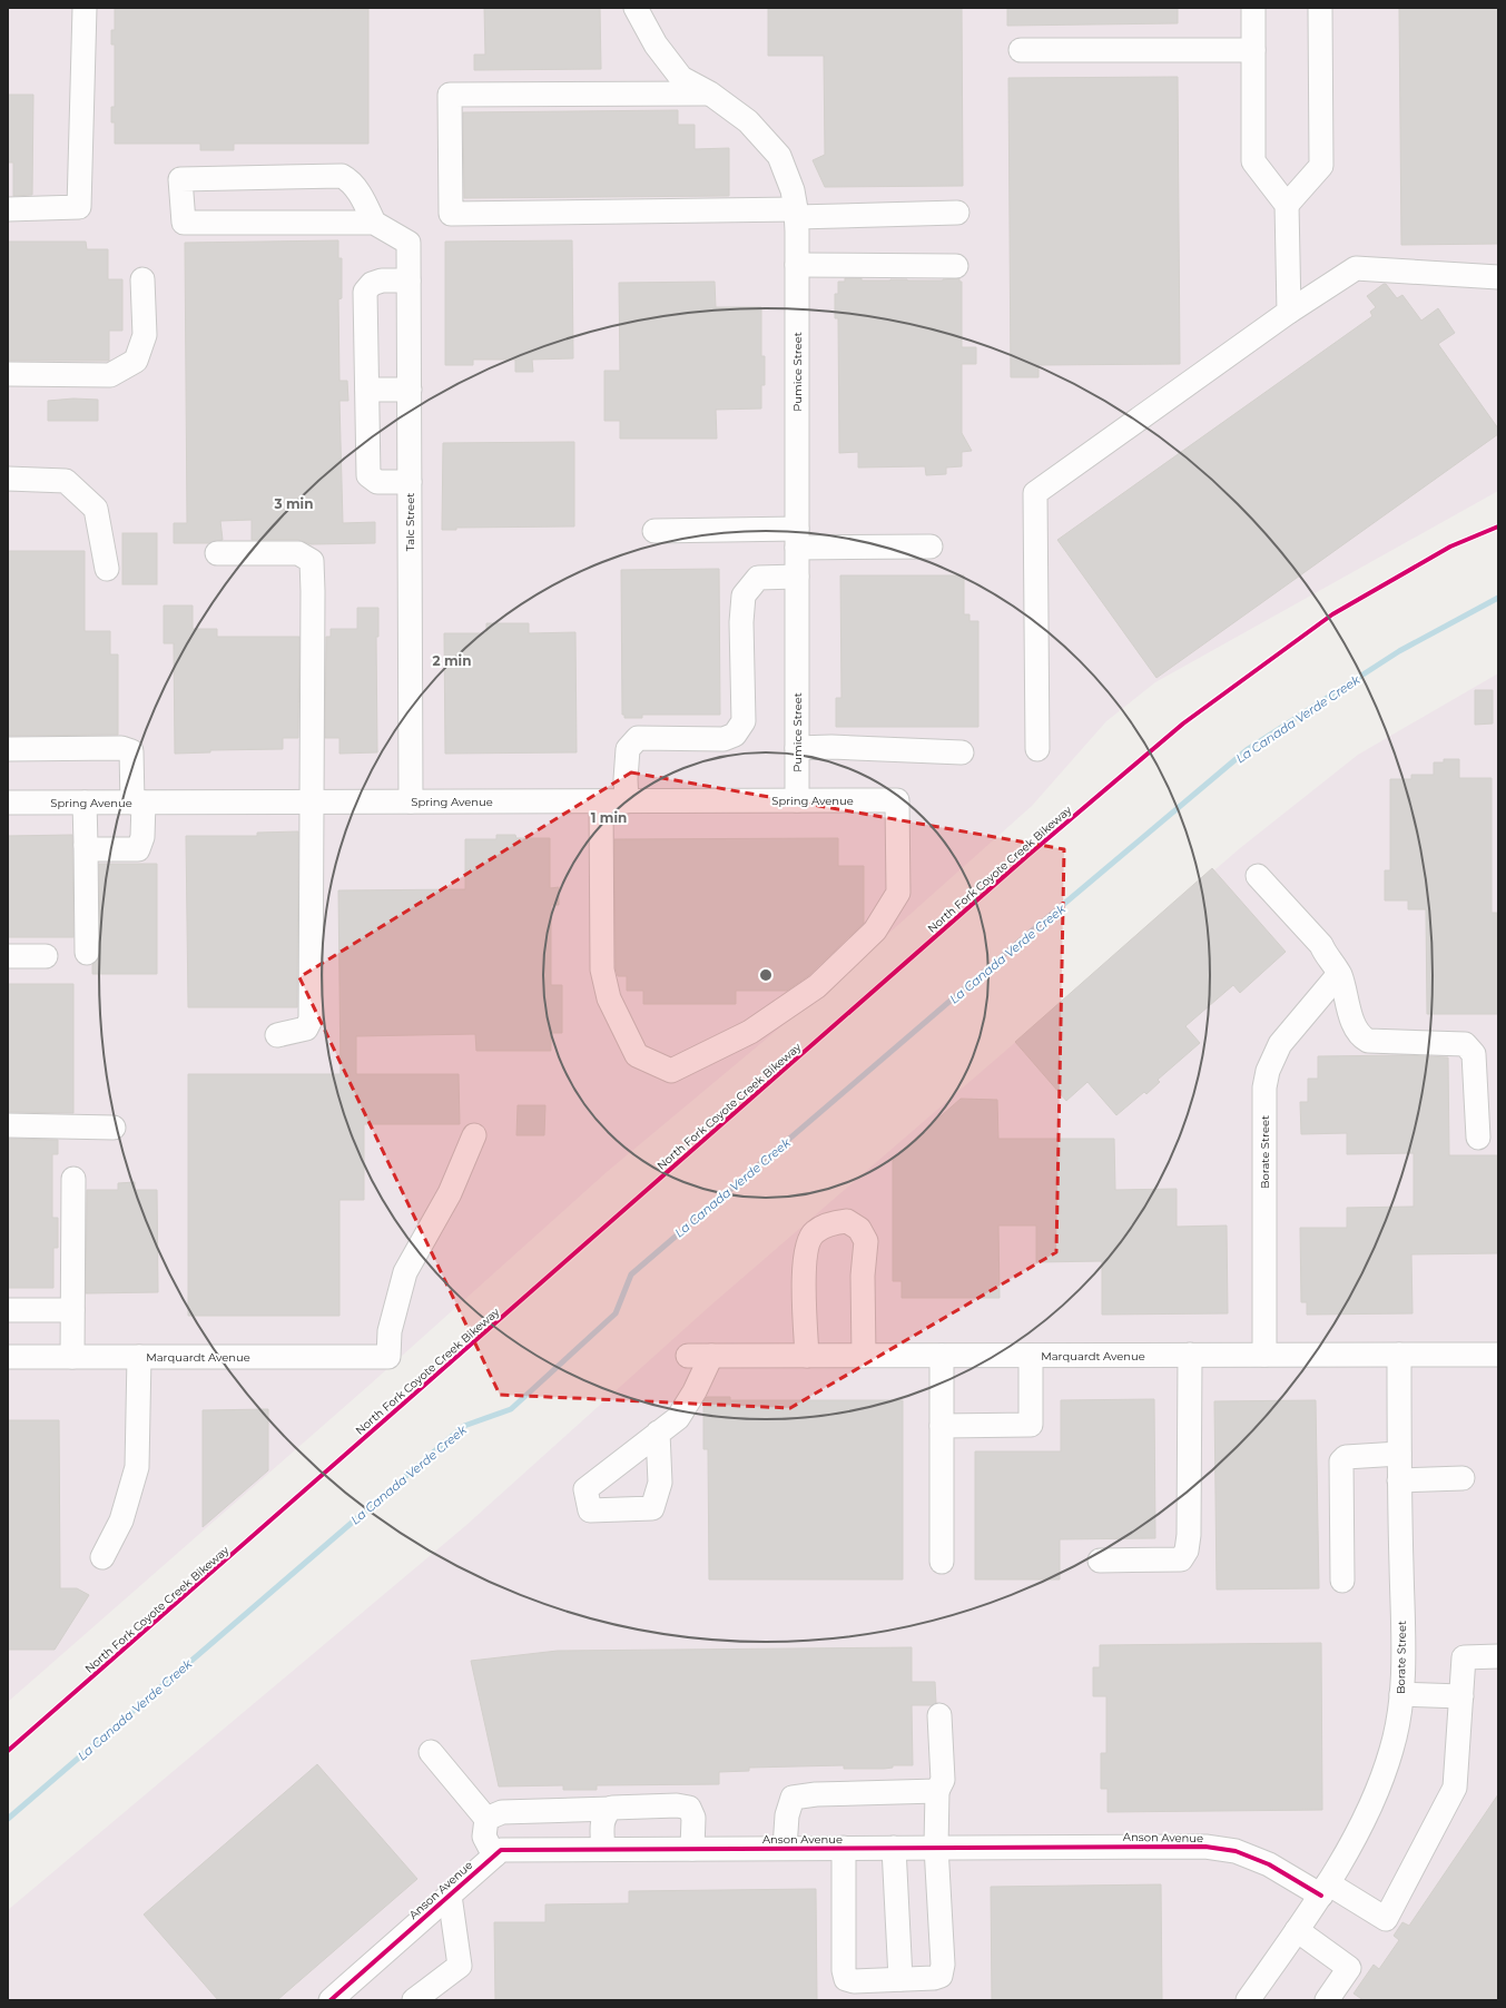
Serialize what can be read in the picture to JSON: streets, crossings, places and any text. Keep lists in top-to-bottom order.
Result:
{
  "streets": {
    "street": [
      "Pumice Street",
      "Talc Street",
      "Spring Avenue",
      "Borate Street",
      "Marquardt Avenue",
      "Anson Avenue"
    ],
    "cycle path": ["North Fork Coyote Creek Bikeway"]
  },
  "crossings": [
    ["Pumice Street", "Spring Avenue"],
    ["Talc Street", "Spring Avenue"],
    ["Borate Street", "Marquardt Avenue"],
    ["Borate Street", "Anson Avenue"]
  ],
  "water": ["La Canada Verde Creek"],
  "rings": ["3 min", "2 min", "1 min"]
}
